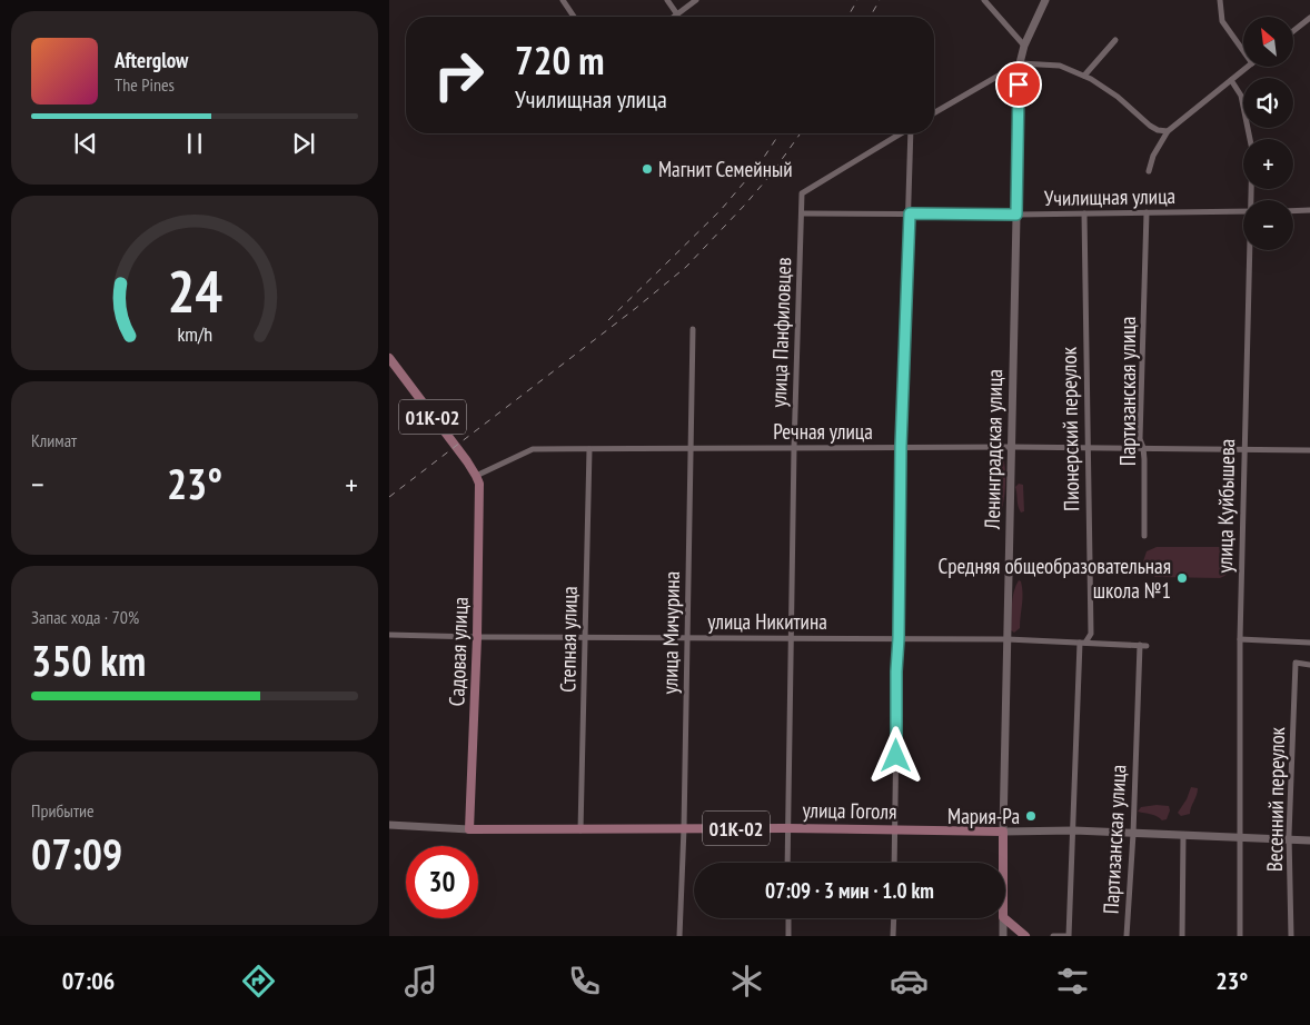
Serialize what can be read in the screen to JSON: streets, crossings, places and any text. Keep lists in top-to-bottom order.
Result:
{
  "streets": {
    "main road": [
      "01К-02",
      "Ленинградская улица",
      "Садовая улица",
      "улица Гоголя"
    ],
    "street": [
      "Училищная улица",
      "улица Панфиловцев",
      "Партизанская улица",
      "Пионерский переулок",
      "Речная улица",
      "улица Куйбышева",
      "улица Никитина",
      "улица Мичурина",
      "Степная улица",
      "Весенний переулок"
    ]
  },
  "crossings": [
    ["Училищная улица", "улица Панфиловцев"],
    ["Училищная улица", "Партизанская улица"],
    ["Училищная улица", "Пионерский переулок"],
    ["Училищная улица", "Ленинградская улица"],
    ["улица Панфиловцев", "Речная улица"],
    ["улица Панфиловцев", "улица Никитина"],
    ["улица Панфиловцев", "улица Гоголя"],
    ["Партизанская улица", "Речная улица"],
    ["Партизанская улица", "улица Никитина"],
    ["Партизанская улица", "улица Гоголя"],
    ["01К-02", "Речная улица"],
    ["01К-02", "Садовая улица"],
    ["Пионерский переулок", "Речная улица"],
    ["Пионерский переулок", "улица Никитина"],
    ["Пионерский переулок", "улица Гоголя"],
    ["Речная улица", "Ленинградская улица"],
    ["Речная улица", "улица Куйбышева"],
    ["Речная улица", "улица Мичурина"],
    ["Речная улица", "Степная улица"],
    ["Речная улица", "Садовая улица"],
    ["Ленинградская улица", "улица Никитина"],
    ["Ленинградская улица", "улица Гоголя"],
    ["улица Куйбышева", "улица Гоголя"],
    ["улица Никитина", "улица Мичурина"],
    ["улица Никитина", "Степная улица"],
    ["улица Никитина", "Садовая улица"],
    ["улица Мичурина", "улица Гоголя"],
    ["Степная улица", "улица Гоголя"],
    ["Садовая улица", "улица Гоголя"],
    ["Весенний переулок", "улица Гоголя"]
  ],
  "places": ["Магнит Семейный", "Средняя общеобразовательная школа №1", "Мария-Ра"],
  "north": "top left",
  "page": {
    "map_buttons": ["+", "−"],
    "turn": ["720 m", "Училищная улица"],
    "song": ["Afterglow", "The Pines"],
    "tile": [
      "Климат",
      ["Запас хода · 70%", "350 km"],
      ["Прибытие", "07:09"]
    ],
    "heat": ["−", "23°", "+"],
    "limit": "30",
    "trip": "07:09 · 3 мин · 1.0 km",
    "tabs": ["07:06", "23°"],
    "gauge": ["24", "km/h"]
  }
}
